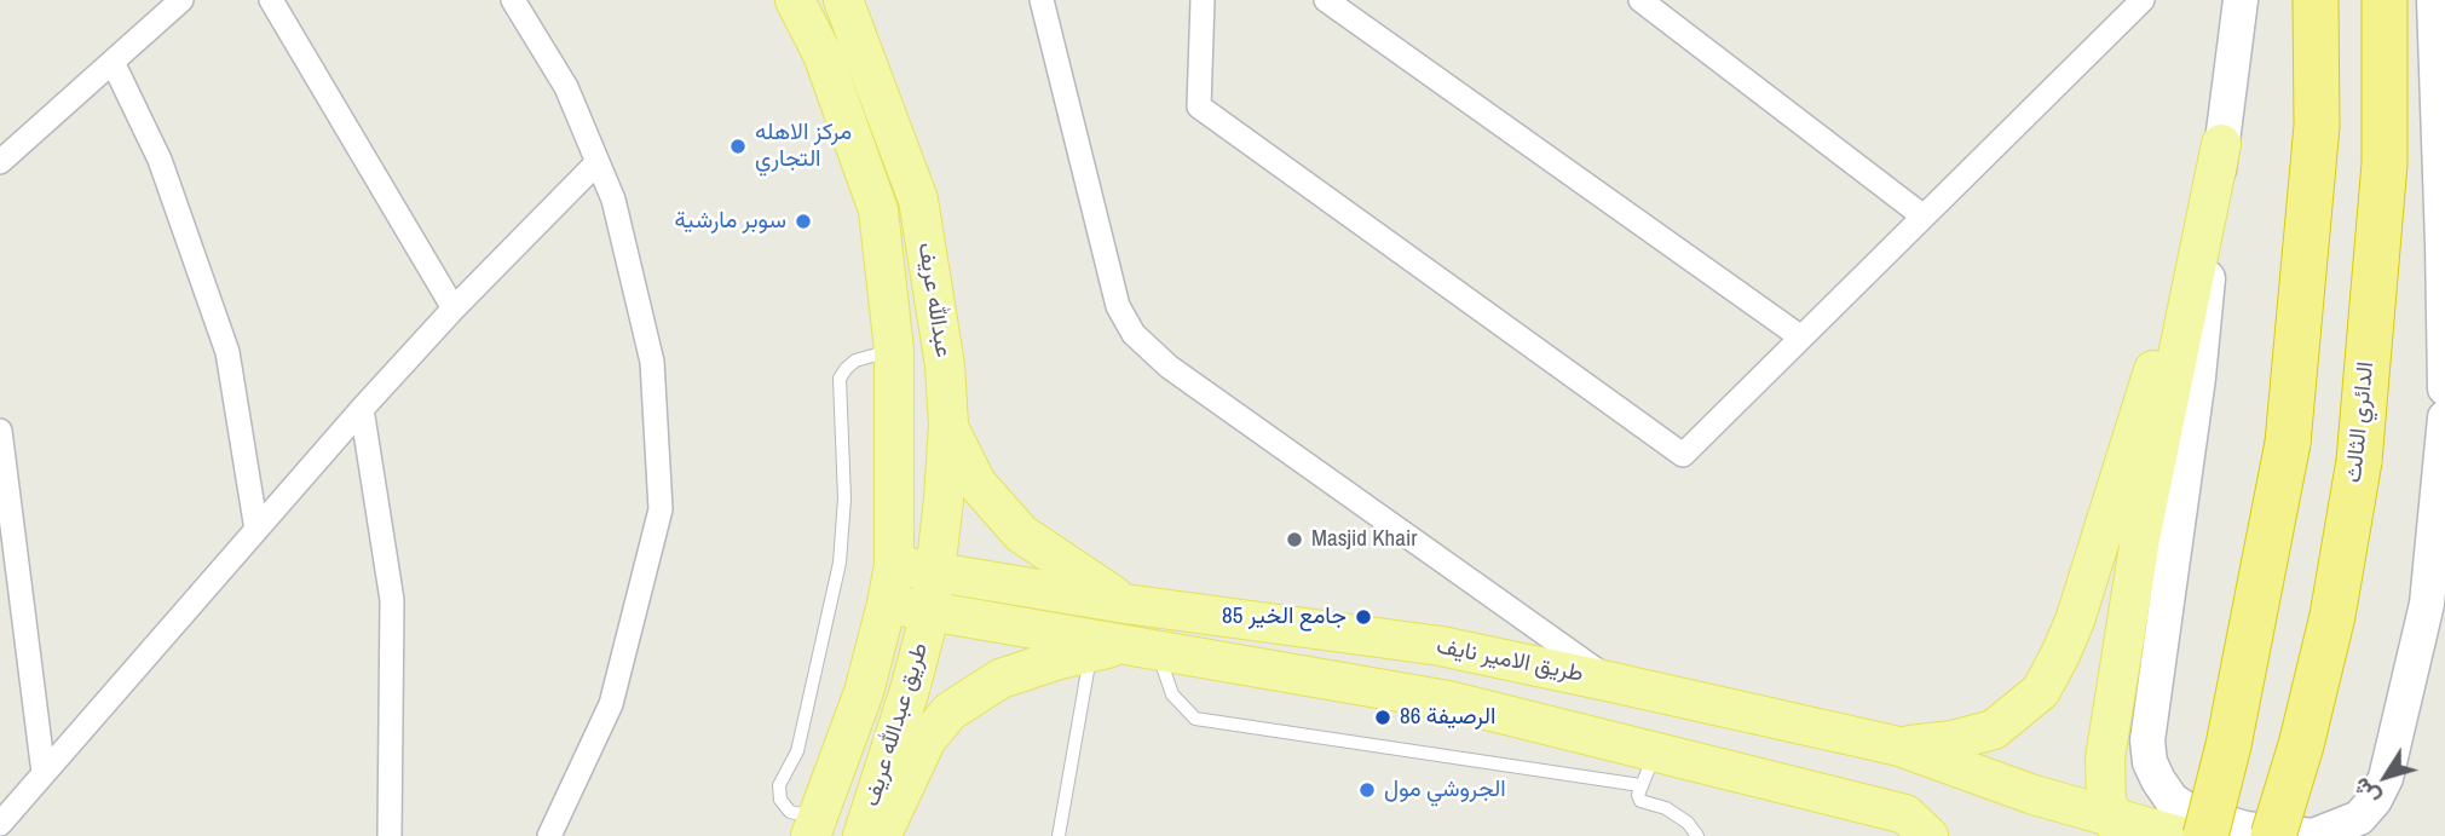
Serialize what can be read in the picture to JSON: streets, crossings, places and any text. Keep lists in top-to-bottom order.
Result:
{
  "streets": {
    "highway": ["الدائري الثالث"],
    "main road": ["عبدالله عريف", "طريق الامير نايف", "طريق عبدالله عريف"]
  },
  "crossings": [
    ["عبدالله عريف", "طريق الامير نايف"],
    ["عبدالله عريف", "طريق عبدالله عريف"]
  ],
  "places": [
    "مركز الاهله التجاري",
    "سوبر مارشية",
    "Masjid Khair",
    "جامع الخير 85",
    "الرصيفة 86",
    "الجروشي مول"
  ],
  "north": "bottom left"
}
